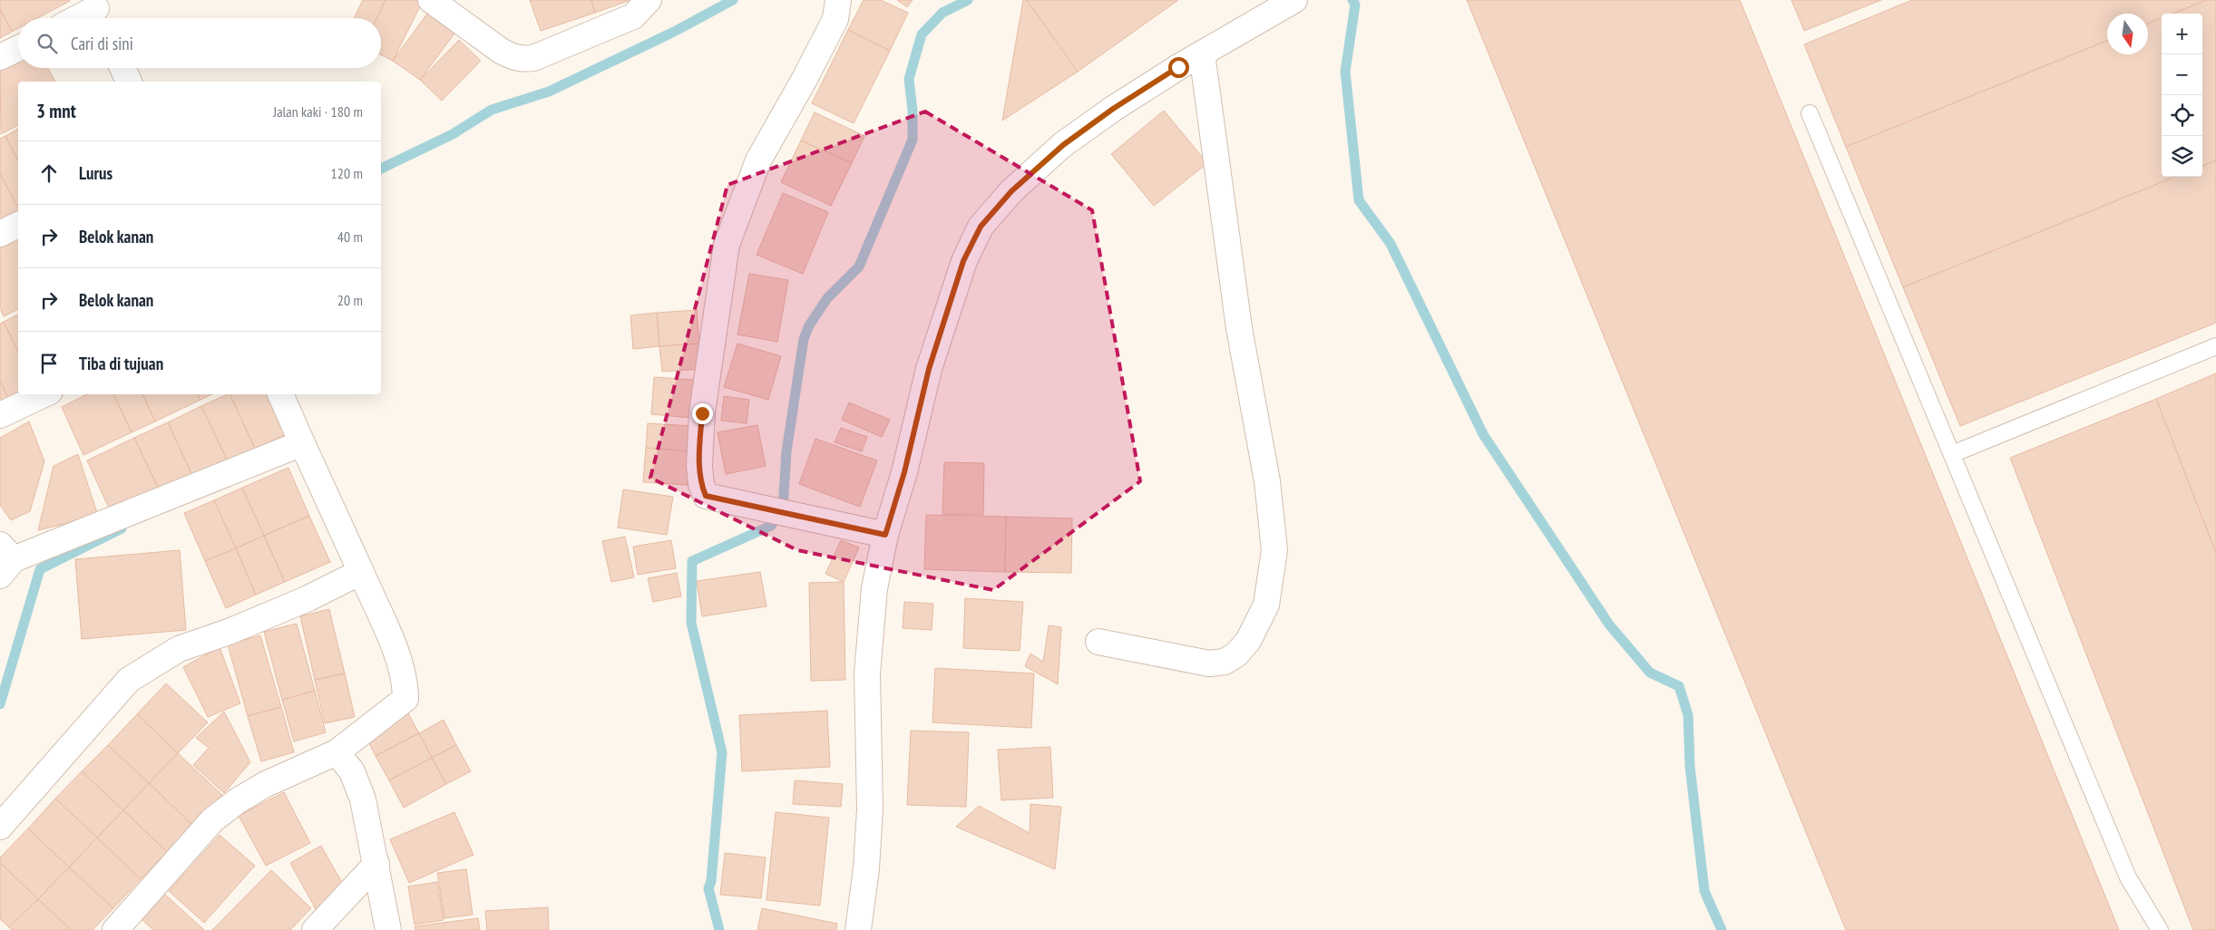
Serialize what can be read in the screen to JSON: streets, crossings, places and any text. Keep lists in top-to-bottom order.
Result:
{
  "north": "bottom",
  "page": {
    "map_buttons": ["+", "−"],
    "search": "Cari di sini",
    "heading": ["3 mnt", "Jalan kaki · 180 m"],
    "list": [
      ["Lurus", "120 m"],
      ["Belok kanan", "40 m"],
      ["Belok kanan", "20 m"],
      "Tiba di tujuan"
    ]
  }
}
